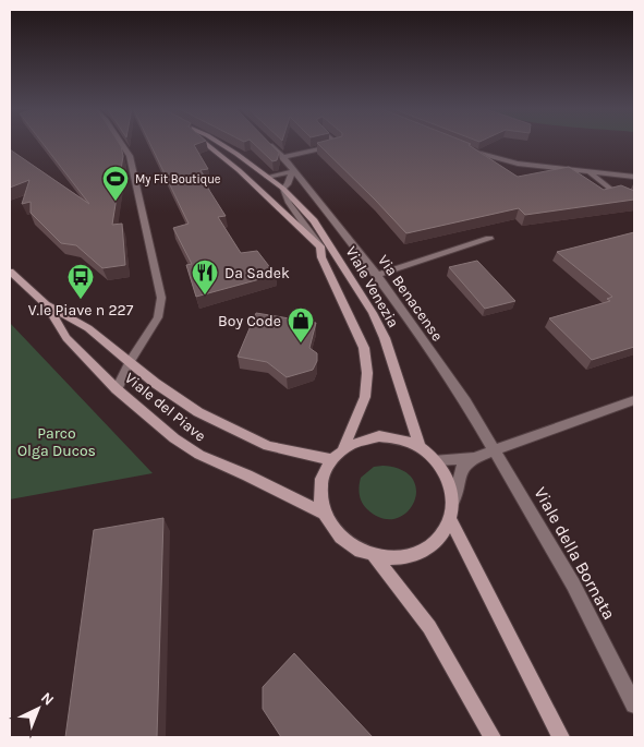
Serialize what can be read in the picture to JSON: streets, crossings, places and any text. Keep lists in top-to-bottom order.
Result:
{
  "streets": {
    "street": [
      "Viale Venezia",
      "Via Benacense",
      "Viale del Piave",
      "Viale della Bornata"
    ]
  },
  "crossings": [
    ["Viale Venezia", "Via Benacense"],
    ["Viale Venezia", "Viale del Piave"],
    ["Via Benacense", "Viale della Bornata"]
  ],
  "parks": ["Parco Olga Ducos"],
  "places": {
    "sports": ["My Fit Boutique"],
    "restaurant": ["Da Sadek"],
    "bus stop": ["V.le Piave n 227"],
    "shop": ["Boy Code"]
  },
  "north": "top right"
}
